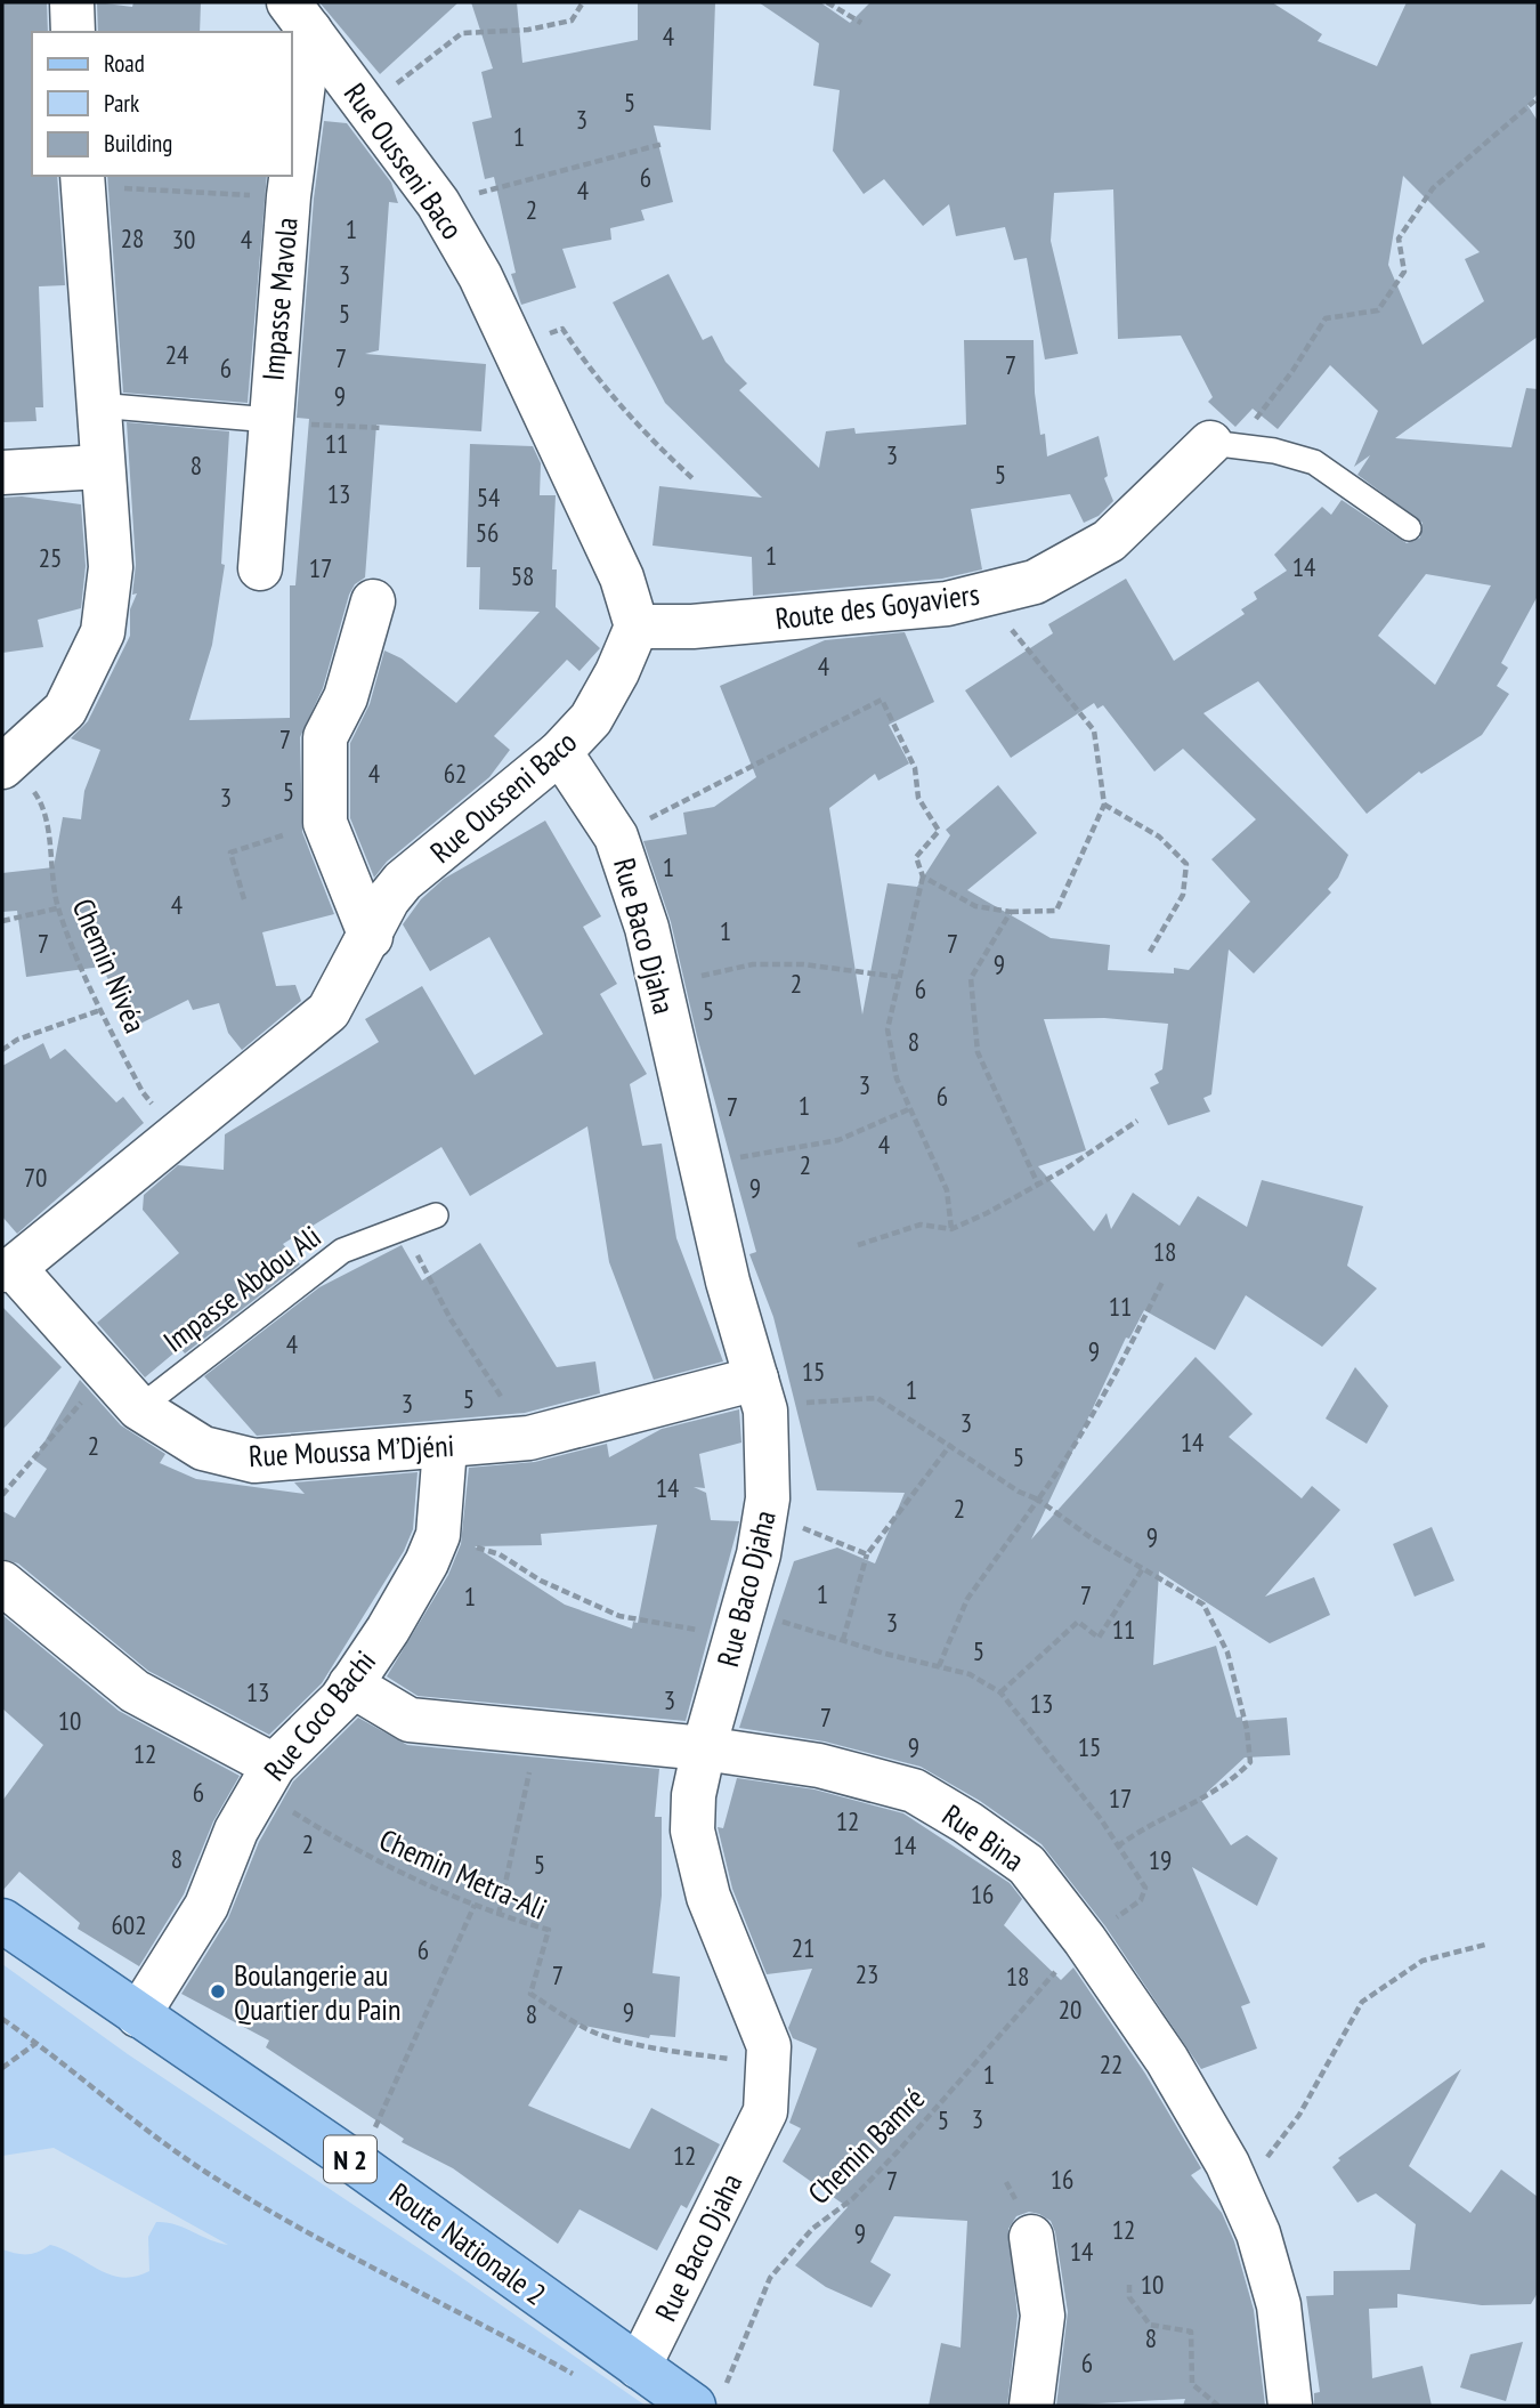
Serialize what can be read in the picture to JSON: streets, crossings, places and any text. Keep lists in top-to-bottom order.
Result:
{
  "streets": {
    "main road": ["N 2", "Route Nationale 2"],
    "street": [
      "Rue Ousseni Baco",
      "Impasse Mavola",
      "Route des Goyaviers",
      "Rue Baco Djaha",
      "Rue Moussa M’Djéni",
      "Rue Coco Bachi",
      "Rue Bina"
    ],
    "lane": ["Impasse Abdou Ali"],
    "path": ["Chemin Nivéa", "Chemin Metra-Ali", "Chemin Bamré"]
  },
  "crossings": [
    ["Rue Ousseni Baco", "Impasse Mavola"],
    ["Rue Ousseni Baco", "Route des Goyaviers"],
    ["Rue Ousseni Baco", "Rue Baco Djaha"],
    ["Rue Ousseni Baco", "Chemin Nivéa"],
    ["Rue Ousseni Baco", "Rue Moussa M’Djéni"],
    ["Rue Baco Djaha", "Rue Moussa M’Djéni"],
    ["Rue Baco Djaha", "Rue Bina"],
    ["Rue Baco Djaha", "Chemin Metra-Ali"],
    ["Rue Baco Djaha", "Route Nationale 2"],
    ["Impasse Abdou Ali", "Rue Moussa M’Djéni"],
    ["Rue Moussa M’Djéni", "Rue Coco Bachi"],
    ["Rue Coco Bachi", "Rue Bina"],
    ["Rue Coco Bachi", "Chemin Metra-Ali"],
    ["Rue Coco Bachi", "Route Nationale 2"],
    ["Rue Bina", "Chemin Bamré"],
    ["Chemin Bamré", "Route Nationale 2"]
  ],
  "places": ["Boulangerie au Quartier du Pain"],
  "house_numbers": [
    "4",
    "5",
    "3",
    "1",
    "6",
    "4",
    "2",
    "1",
    "28",
    "30",
    "4",
    "3",
    "5",
    "24",
    "7",
    "7",
    "6",
    "9",
    "11",
    "3",
    "8",
    "5",
    "13",
    "54",
    "56",
    "1",
    "25",
    "14",
    "17",
    "58",
    "4",
    "7",
    "4",
    "62",
    "5",
    "3",
    "1",
    "4",
    "1",
    "7",
    "7",
    "9",
    "2",
    "6",
    "5",
    "8",
    "3",
    "6",
    "1",
    "7",
    "4",
    "2",
    "70",
    "9",
    "18",
    "11",
    "4",
    "9",
    "15",
    "1",
    "5",
    "3",
    "3",
    "14",
    "2",
    "5",
    "14",
    "2",
    "9",
    "1",
    "7",
    "1",
    "3",
    "11",
    "5",
    "13",
    "3",
    "13",
    "7",
    "10",
    "9",
    "15",
    "12",
    "6",
    "17",
    "12",
    "2",
    "14",
    "8",
    "19",
    "5",
    "16",
    "602",
    "21",
    "6",
    "23",
    "7",
    "18",
    "20",
    "9",
    "8",
    "22",
    "1",
    "3",
    "5",
    "12",
    "16",
    "7",
    "12",
    "9",
    "14",
    "10",
    "8",
    "6"
  ],
  "legend": ["Road", "Park", "Building"]
}
